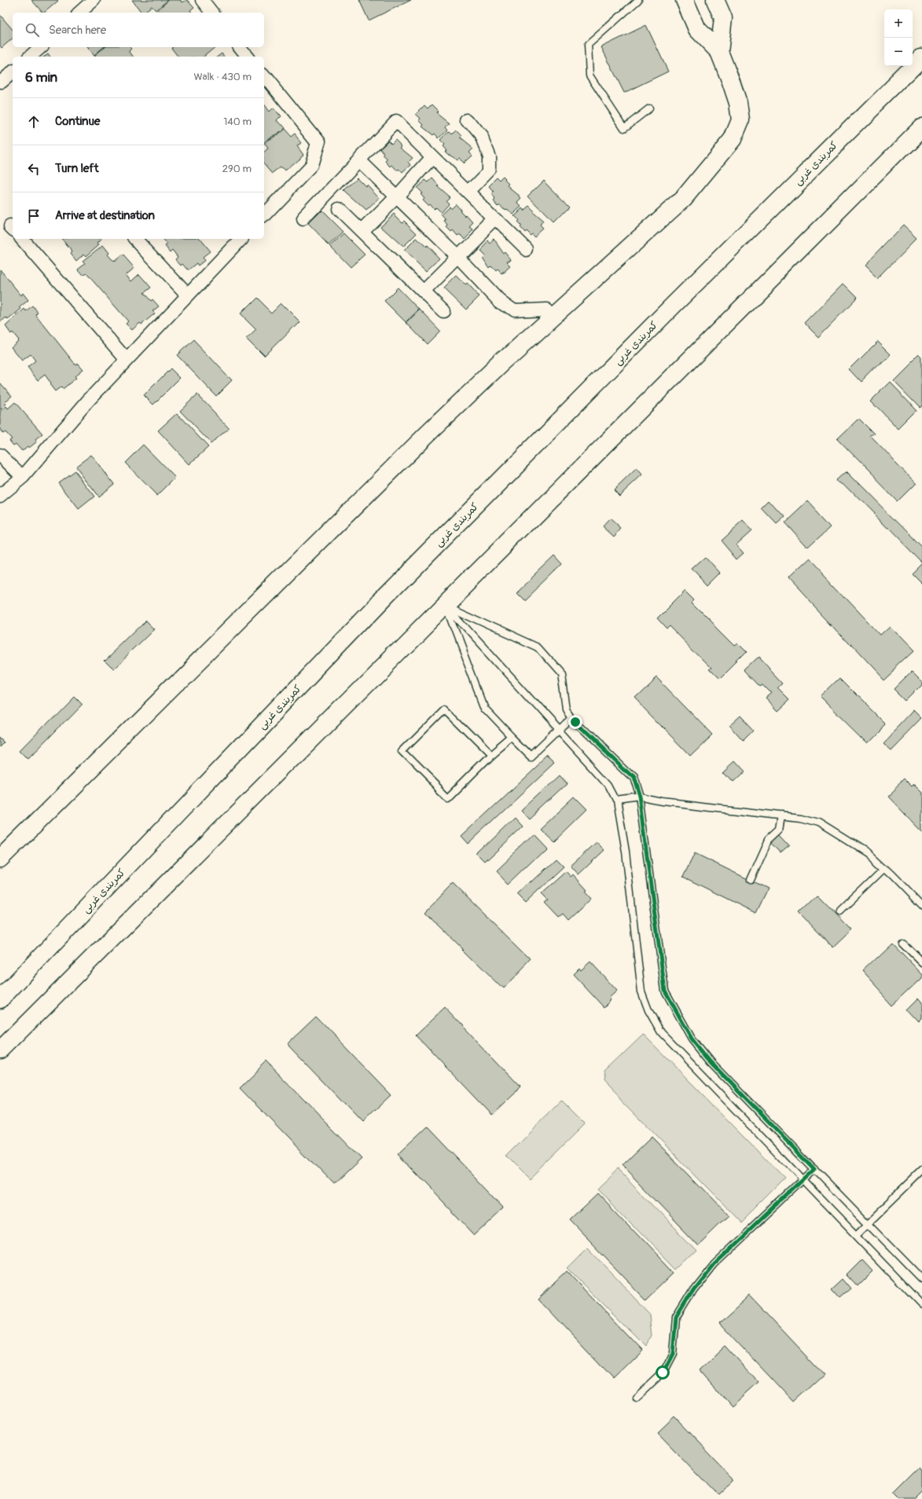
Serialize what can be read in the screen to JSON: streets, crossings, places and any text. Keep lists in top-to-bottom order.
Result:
{
  "streets": {
    "main road": ["کمربندی غربی"]
  },
  "page": {
    "map_buttons": ["+", "−"],
    "search": "Search here",
    "heading": ["6 min", "Walk · 430 m"],
    "list": [
      ["Continue", "140 m"],
      ["Turn left", "290 m"],
      "Arrive at destination"
    ]
  }
}
